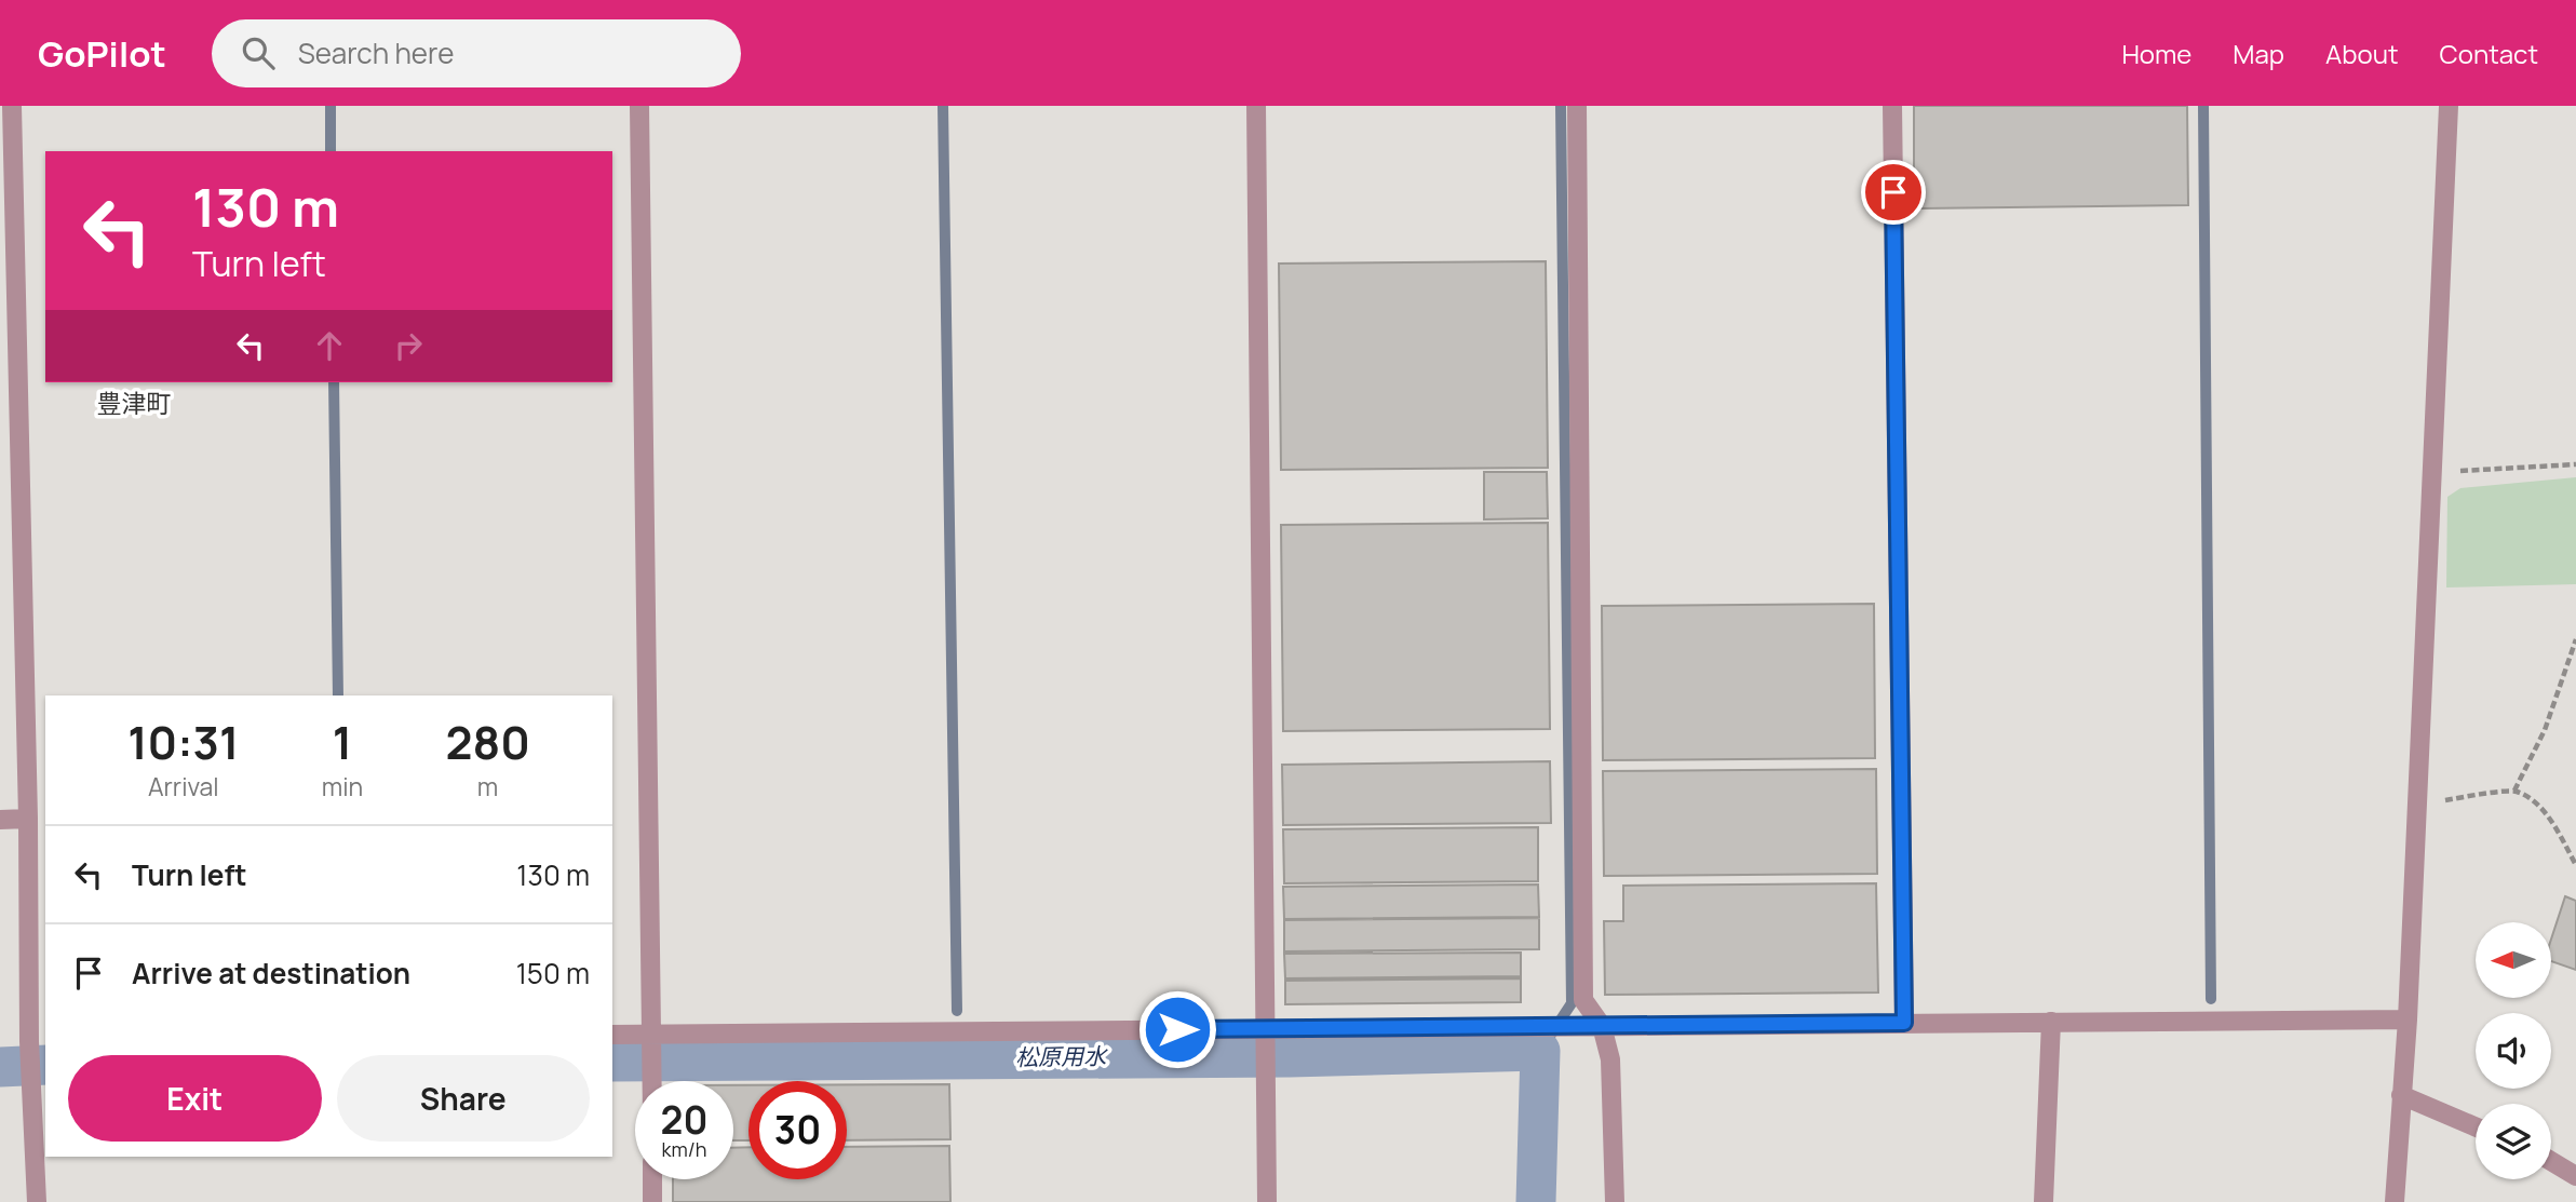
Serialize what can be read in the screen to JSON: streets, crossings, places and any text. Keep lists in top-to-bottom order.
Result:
{
  "districts": ["豊津町"],
  "water": ["松原用水"],
  "north": "left",
  "page": {
    "header": "GoPilot",
    "search": "Search here",
    "nav": [
      "Home",
      "Map",
      "About",
      "Contact"
    ],
    "turn": ["130 m", "Turn left"],
    "eta": [
      "10:31",
      "Arrival",
      "1",
      "min",
      "280",
      "m"
    ],
    "list": [
      {
        "name": "Turn left",
        "value": "130 m"
      },
      {
        "name": "Arrive at destination",
        "value": "150 m"
      }
    ],
    "buttons": ["Exit", "Share"],
    "speed": "20 km/h",
    "limit": "30"
  }
}
